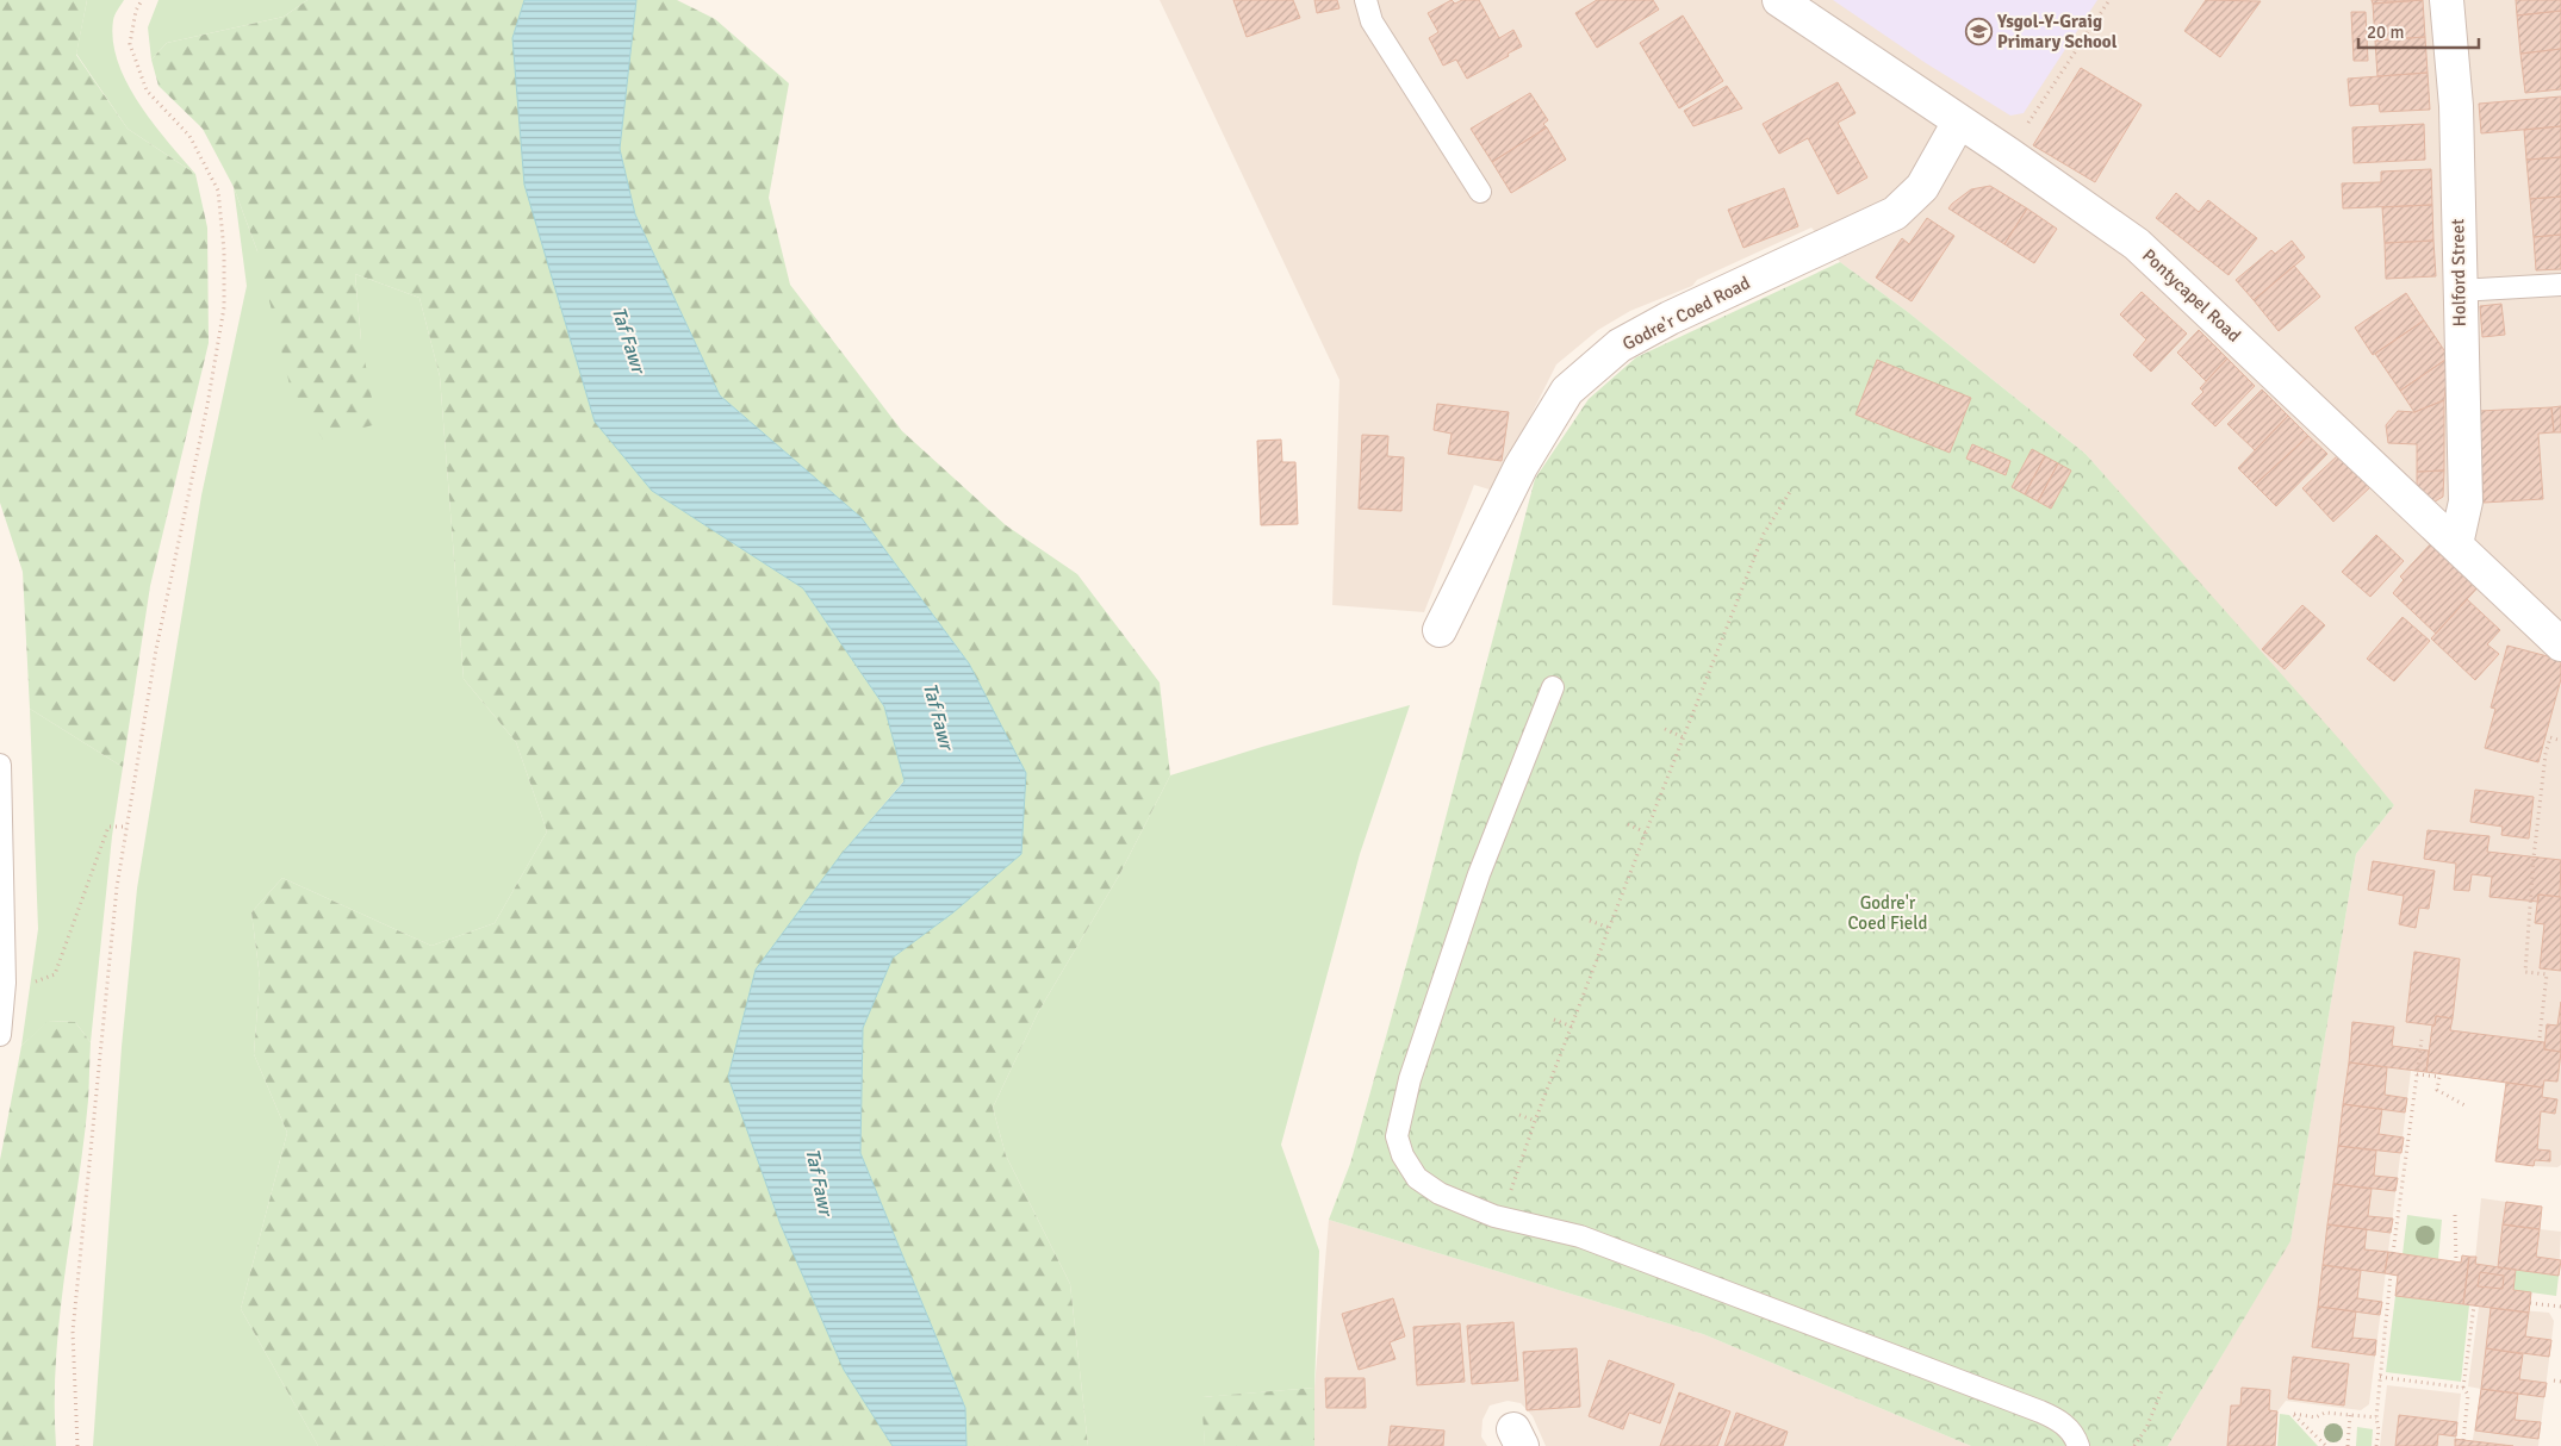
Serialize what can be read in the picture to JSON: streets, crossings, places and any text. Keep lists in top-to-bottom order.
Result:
{
  "streets": {
    "street": ["Holford Street", "Pontycapel Road", "Godre'r Coed Road"]
  },
  "crossings": [
    ["Holford Street", "Pontycapel Road"],
    ["Pontycapel Road", "Godre'r Coed Road"]
  ],
  "water": ["Taf Fawr"],
  "parks": ["Godre'r Coed Field"],
  "places": {
    "school or university": ["Ysgol-Y-Graig Primary School"]
  },
  "scale_bar": "20 m"
}
